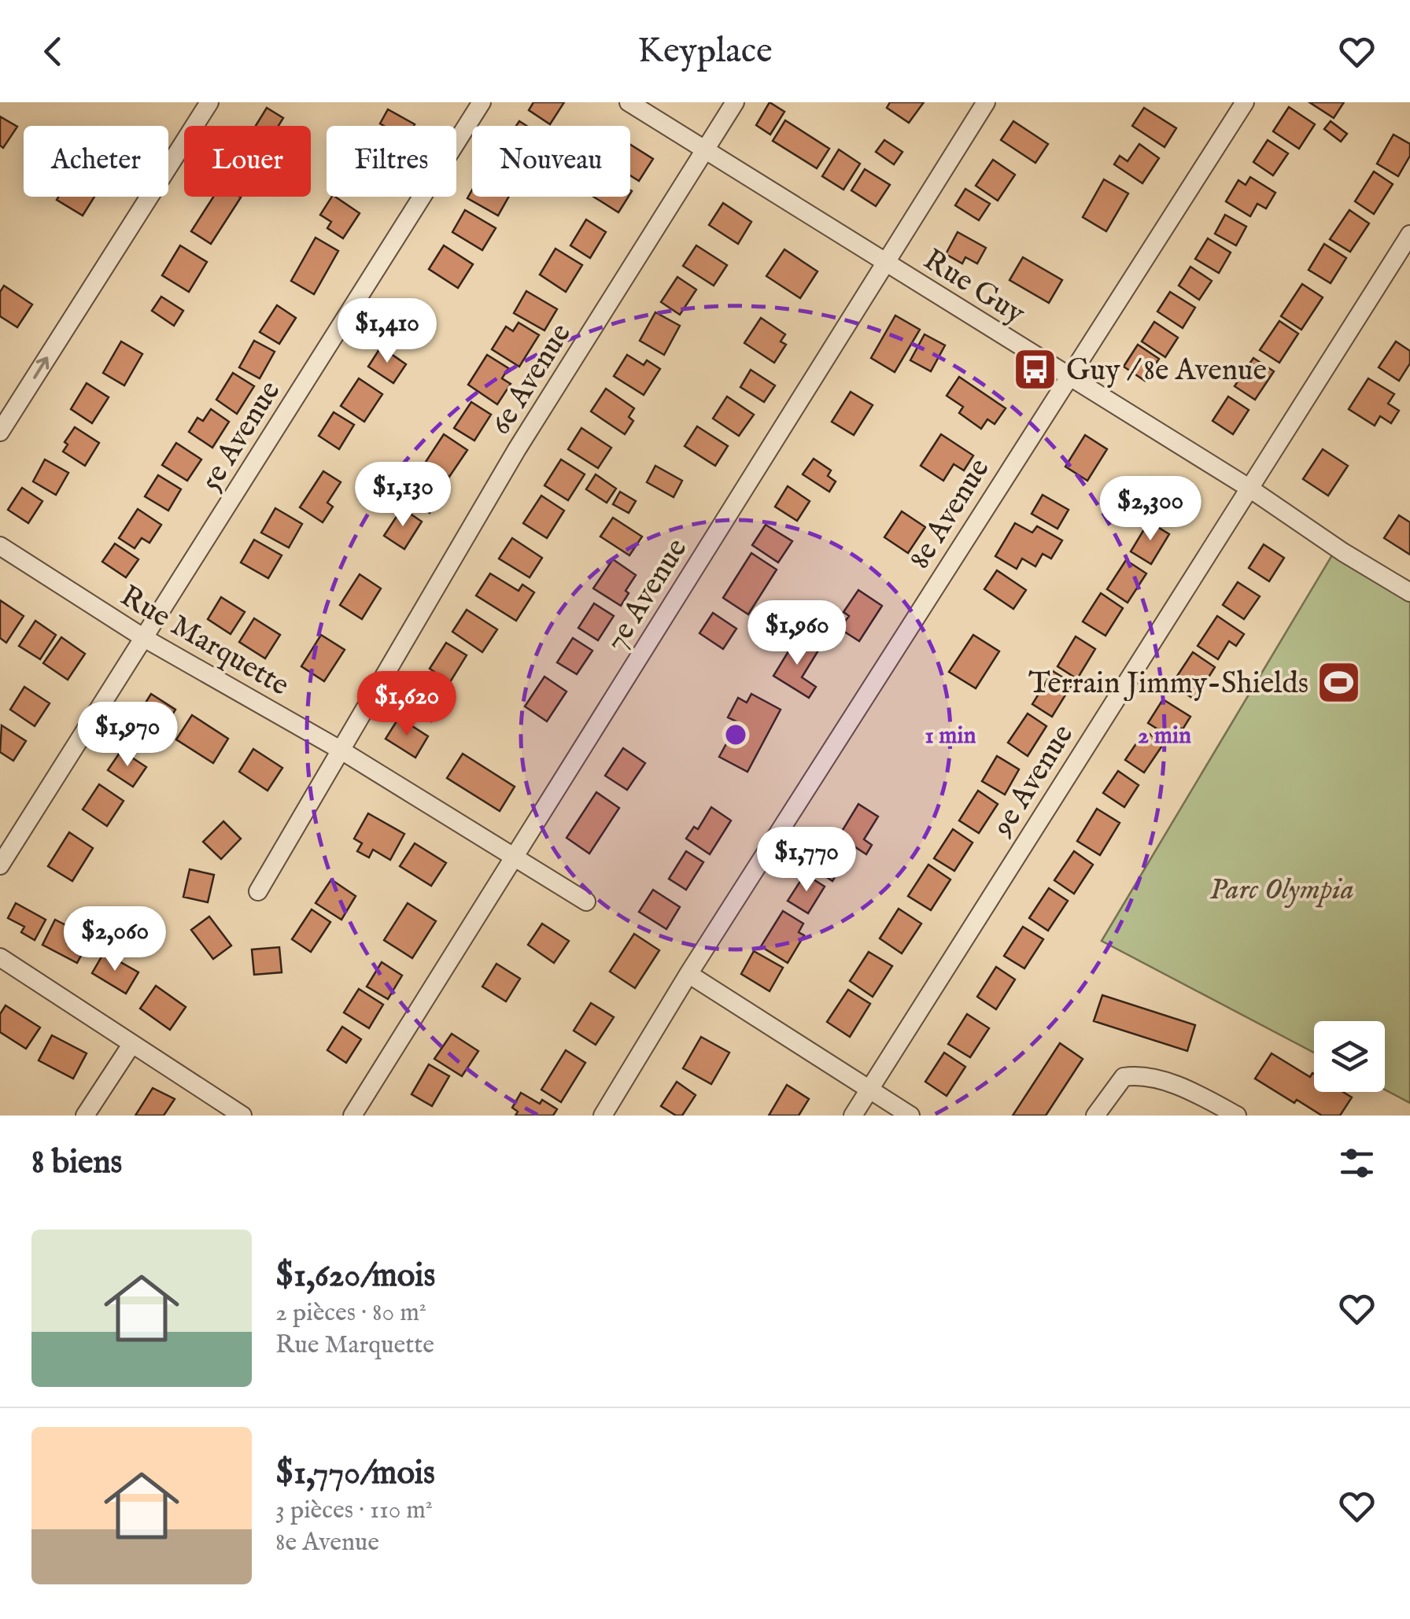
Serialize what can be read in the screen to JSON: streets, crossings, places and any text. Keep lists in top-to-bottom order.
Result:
{
  "streets": {
    "street": [
      "Rue Guy",
      "6e Avenue",
      "5e Avenue",
      "8e Avenue",
      "7e Avenue",
      "Rue Marquette",
      "9e Avenue"
    ]
  },
  "crossings": [
    ["Rue Guy", "6e Avenue"],
    ["Rue Guy", "8e Avenue"],
    ["Rue Guy", "7e Avenue"],
    ["Rue Guy", "9e Avenue"],
    ["6e Avenue", "Rue Marquette"],
    ["5e Avenue", "Rue Marquette"],
    ["7e Avenue", "Rue Marquette"]
  ],
  "parks": ["Parc Olympia"],
  "places": {
    "bus stop": ["Guy / 8e Avenue"],
    "sports": ["Terrain Jimmy-Shields"]
  },
  "page": {
    "header": "Keyplace",
    "chip": [
      "Acheter",
      "Louer",
      "Filtres",
      "Nouveau"
    ],
    "price": [
      "$1,410",
      "$1,130",
      "$2,300",
      "$1,960",
      "$1,620",
      "$1,970",
      "$1,770",
      "$2,060"
    ],
    "heading": "8 biens",
    "list": [
      {
        "name": "$1,620/mois",
        "note": "2 pièces · 80 m² · Rue Marquette"
      },
      {
        "name": "$1,770/mois",
        "note": "3 pièces · 110 m² · 8e Avenue"
      }
    ]
  },
  "rings": ["1 min", "2 min"]
}
